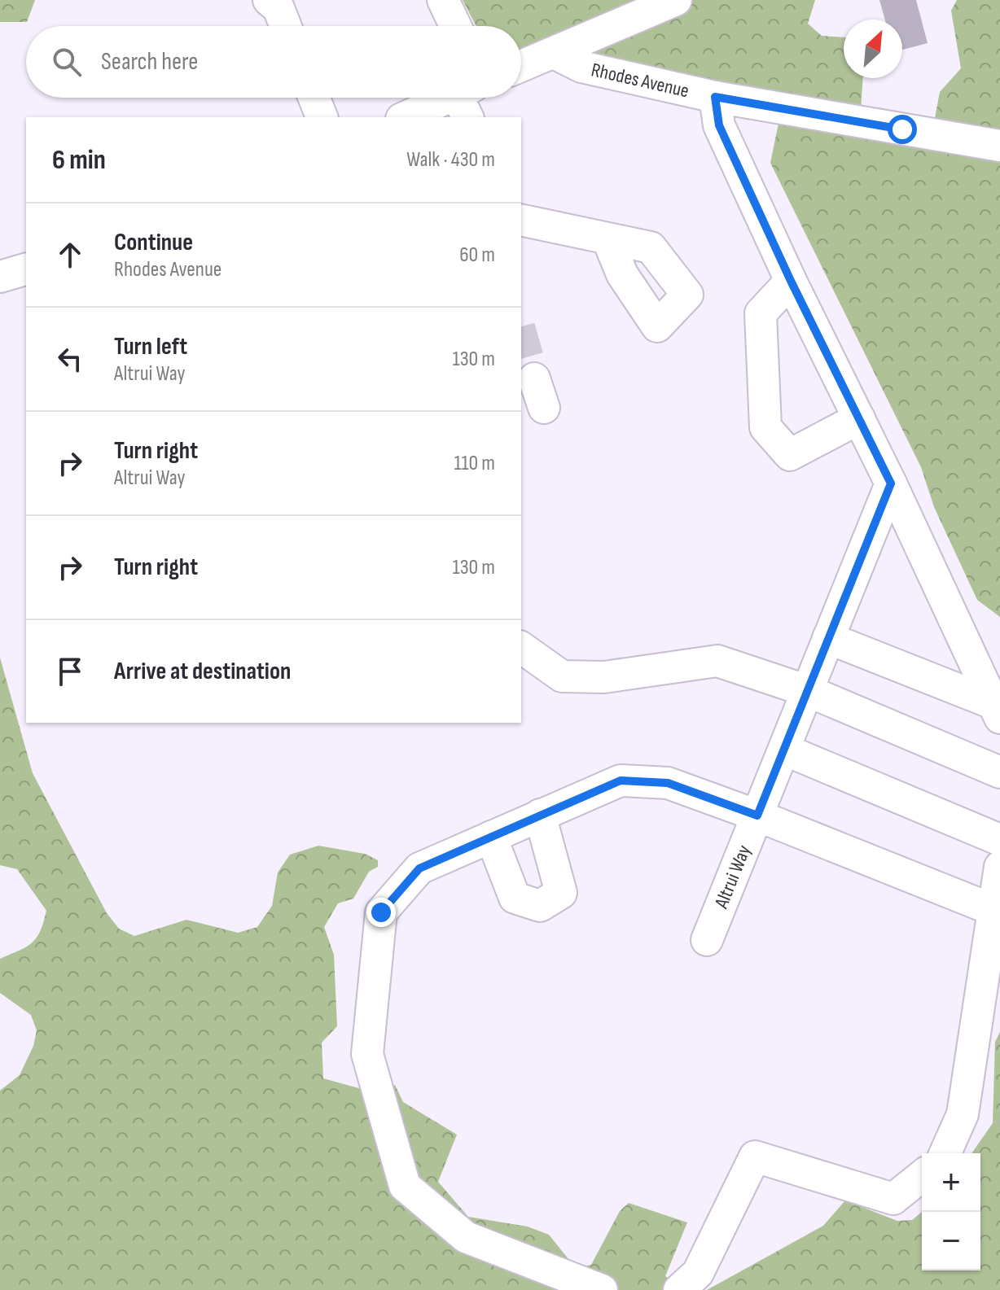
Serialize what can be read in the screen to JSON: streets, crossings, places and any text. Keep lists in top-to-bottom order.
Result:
{
  "streets": {
    "street": ["Rhodes Avenue", "Altrui Way"]
  },
  "north": "top right",
  "page": {
    "search": "Search here",
    "heading": ["6 min", "Walk · 430 m"],
    "list": [
      ["Continue", "Rhodes Avenue", "60 m"],
      ["Turn left", "Altrui Way", "130 m"],
      ["Turn right", "Altrui Way", "110 m"],
      ["Turn right", "130 m"],
      "Arrive at destination"
    ],
    "map_buttons": ["+", "−"]
  }
}
